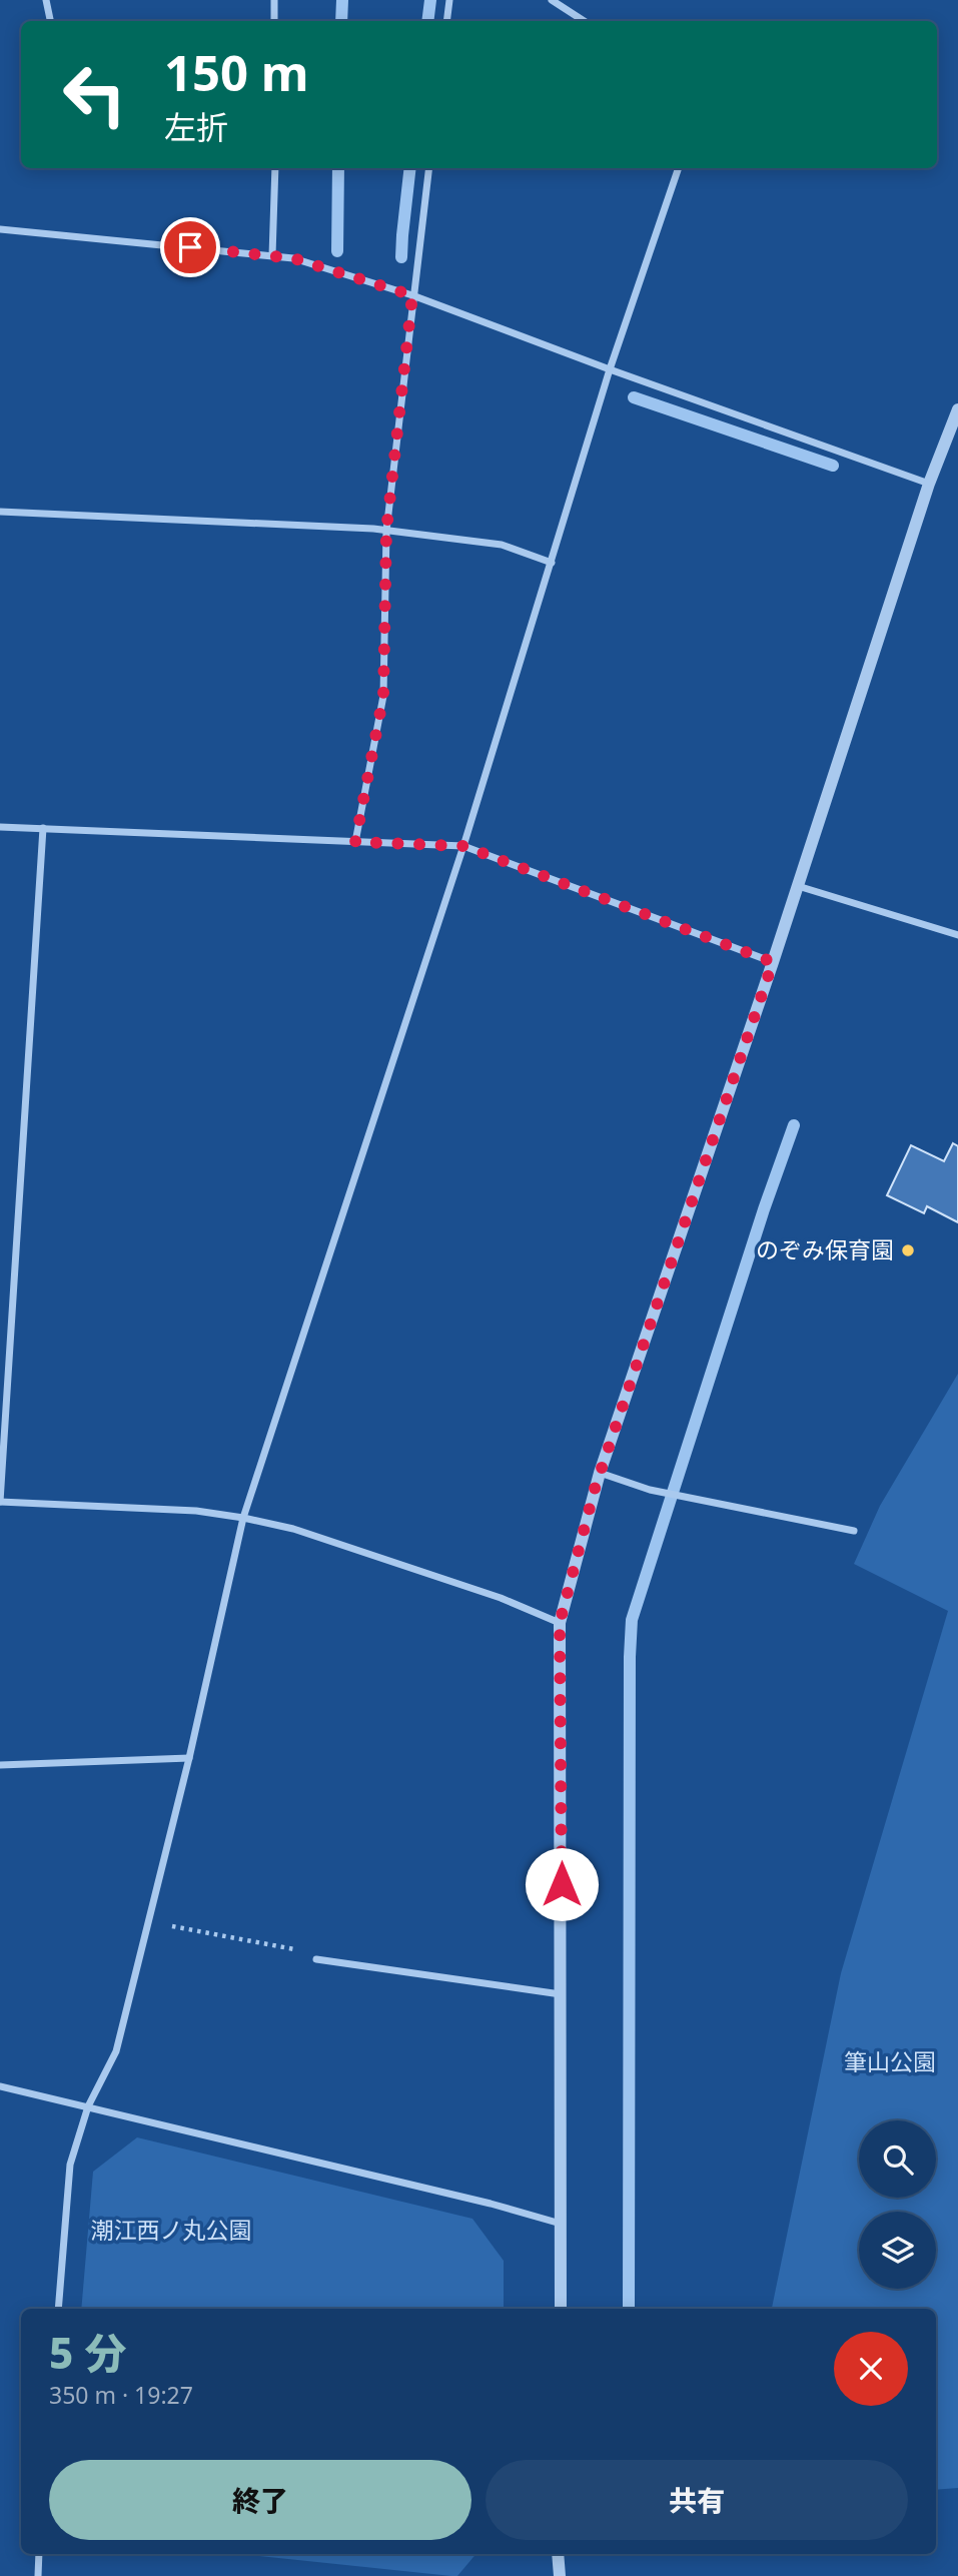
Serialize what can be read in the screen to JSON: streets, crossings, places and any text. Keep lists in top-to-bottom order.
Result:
{
  "parks": ["筆山公園", "潮江西ノ丸公園"],
  "places": ["のぞみ保育園"],
  "page": {
    "turn": ["150 m", "左折"],
    "heading": ["5 分", "350 m · 19:27"],
    "buttons": ["終了", "共有"]
  }
}
